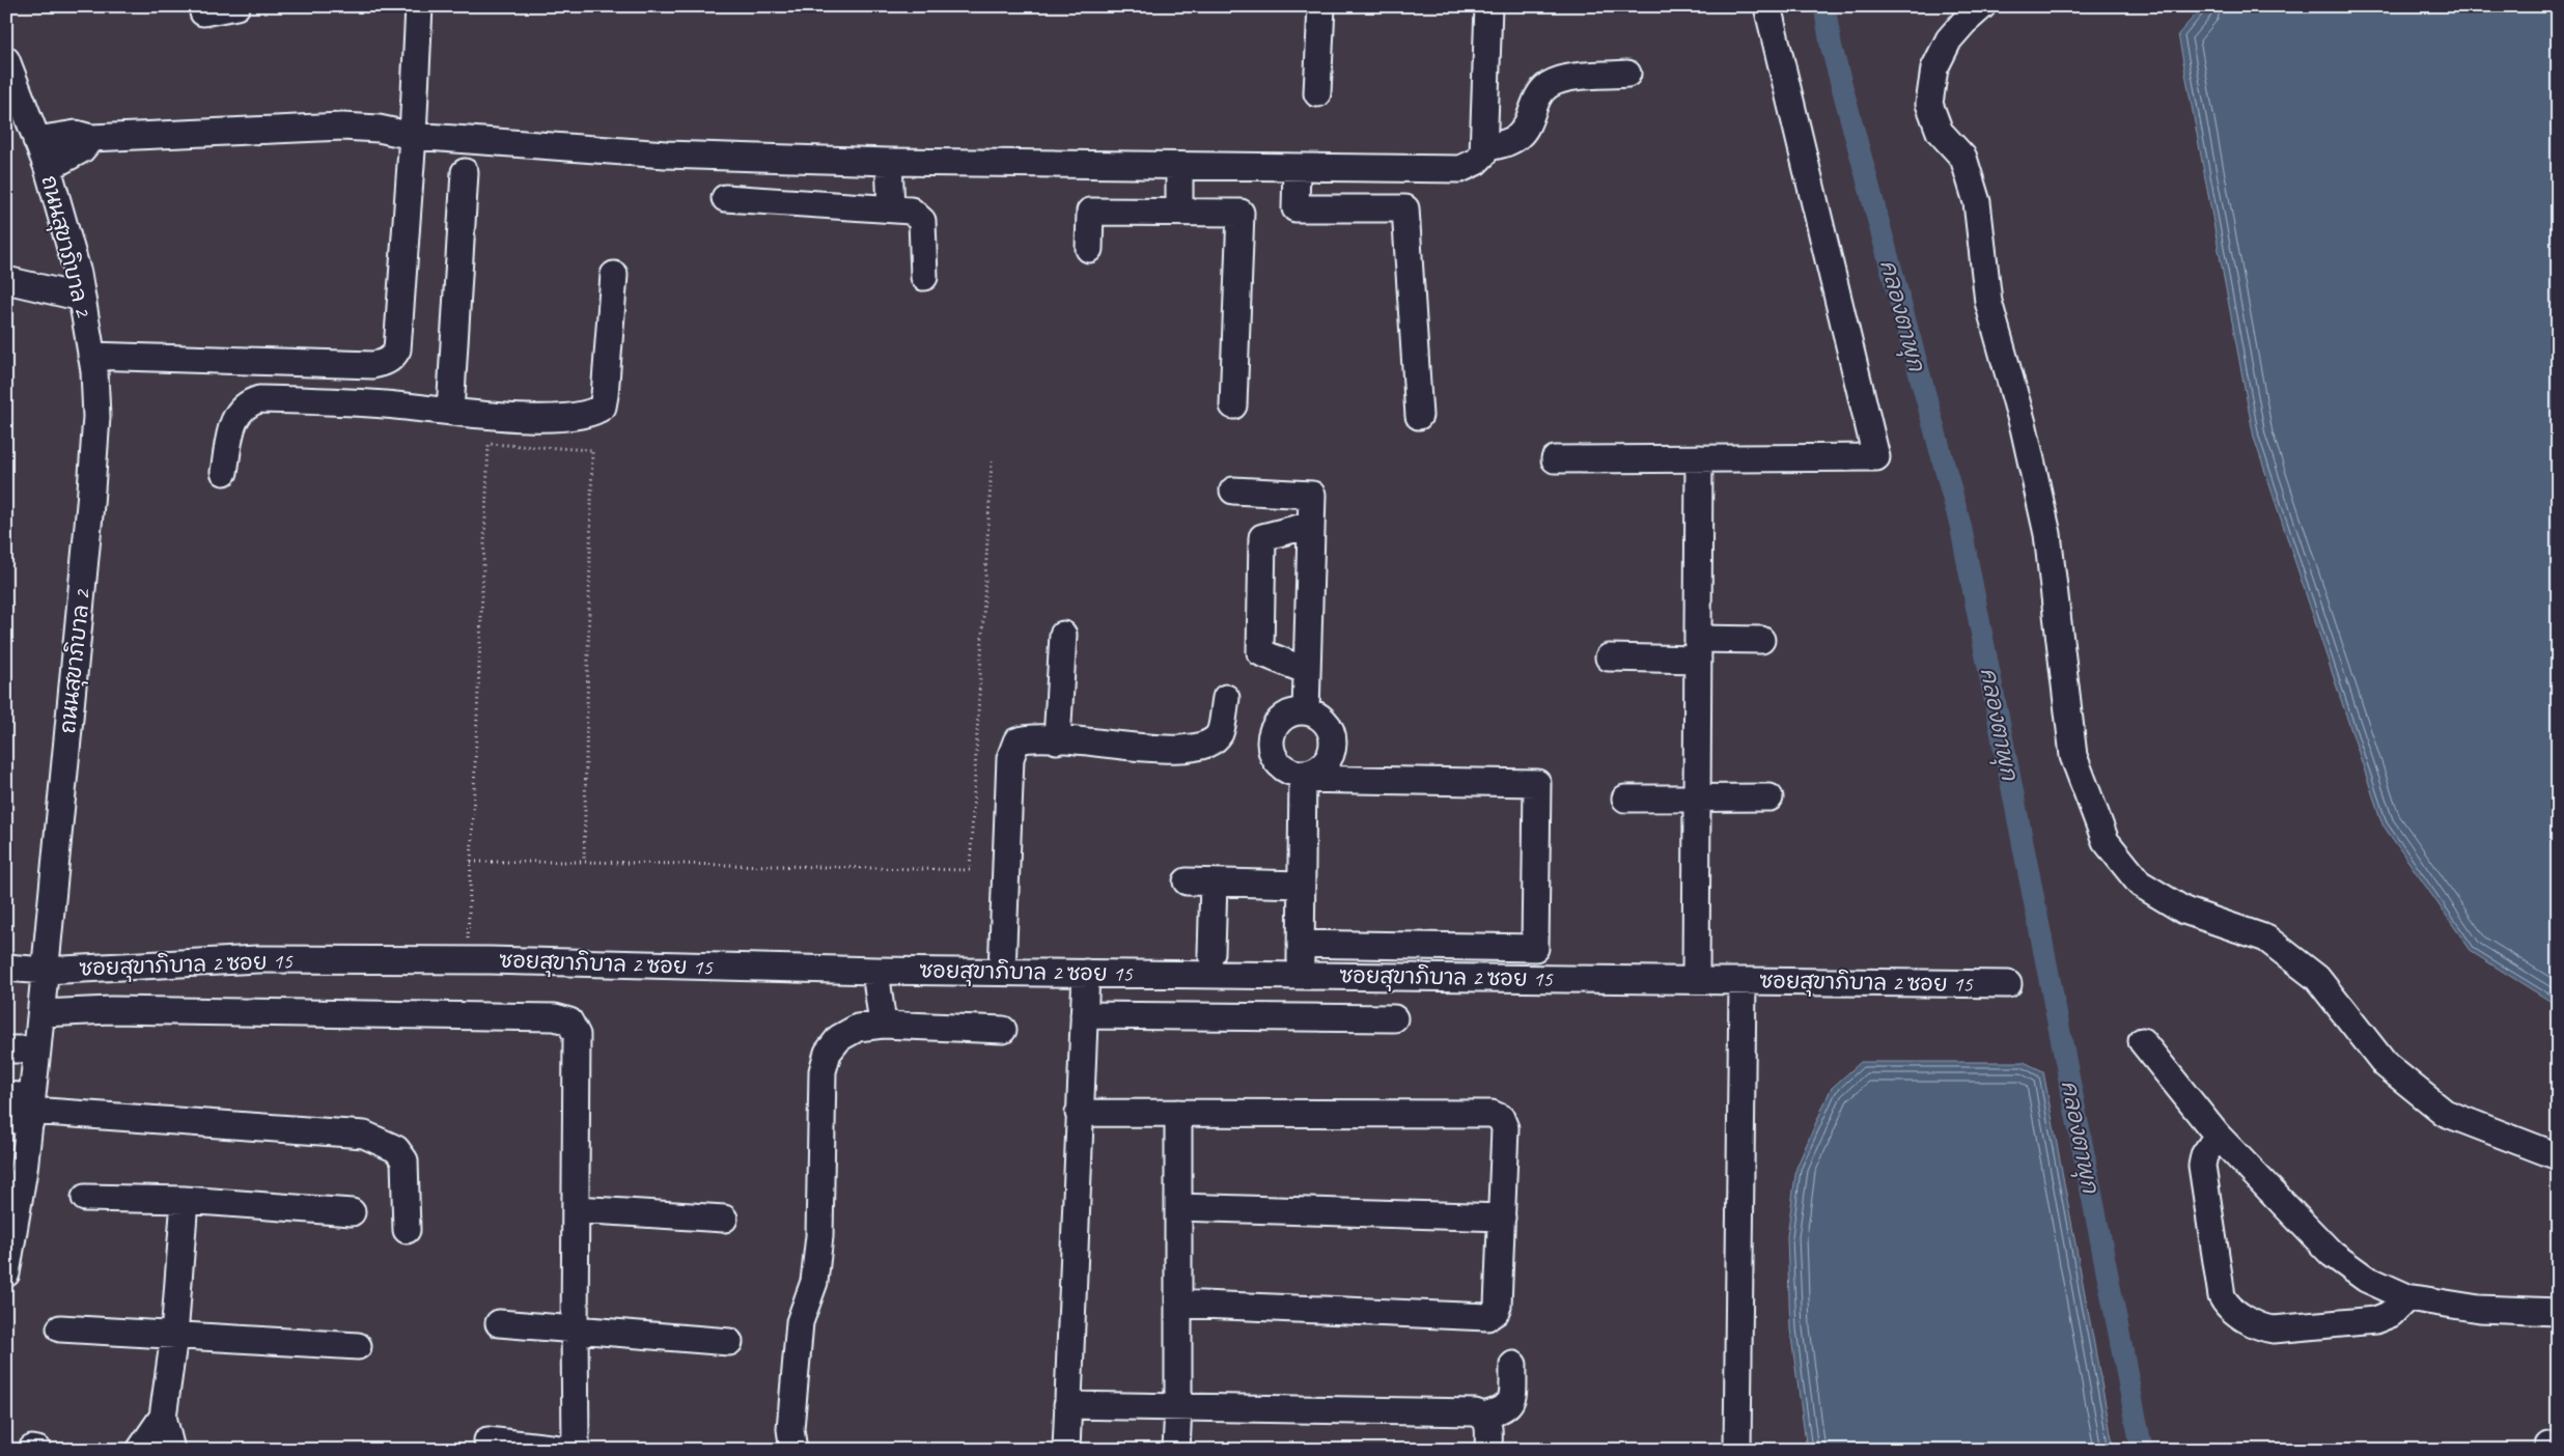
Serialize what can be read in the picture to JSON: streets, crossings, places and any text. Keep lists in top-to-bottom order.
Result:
{
  "streets": {
    "street": ["ถนนสุขาภิบาล 2", "ซอยสุขาภิบาล 2 ซอย 15"]
  },
  "crossings": [
    ["ถนนสุขาภิบาล 2", "ซอยสุขาภิบาล 2 ซอย 15"]
  ],
  "water": ["คลองตาพุก"]
}
